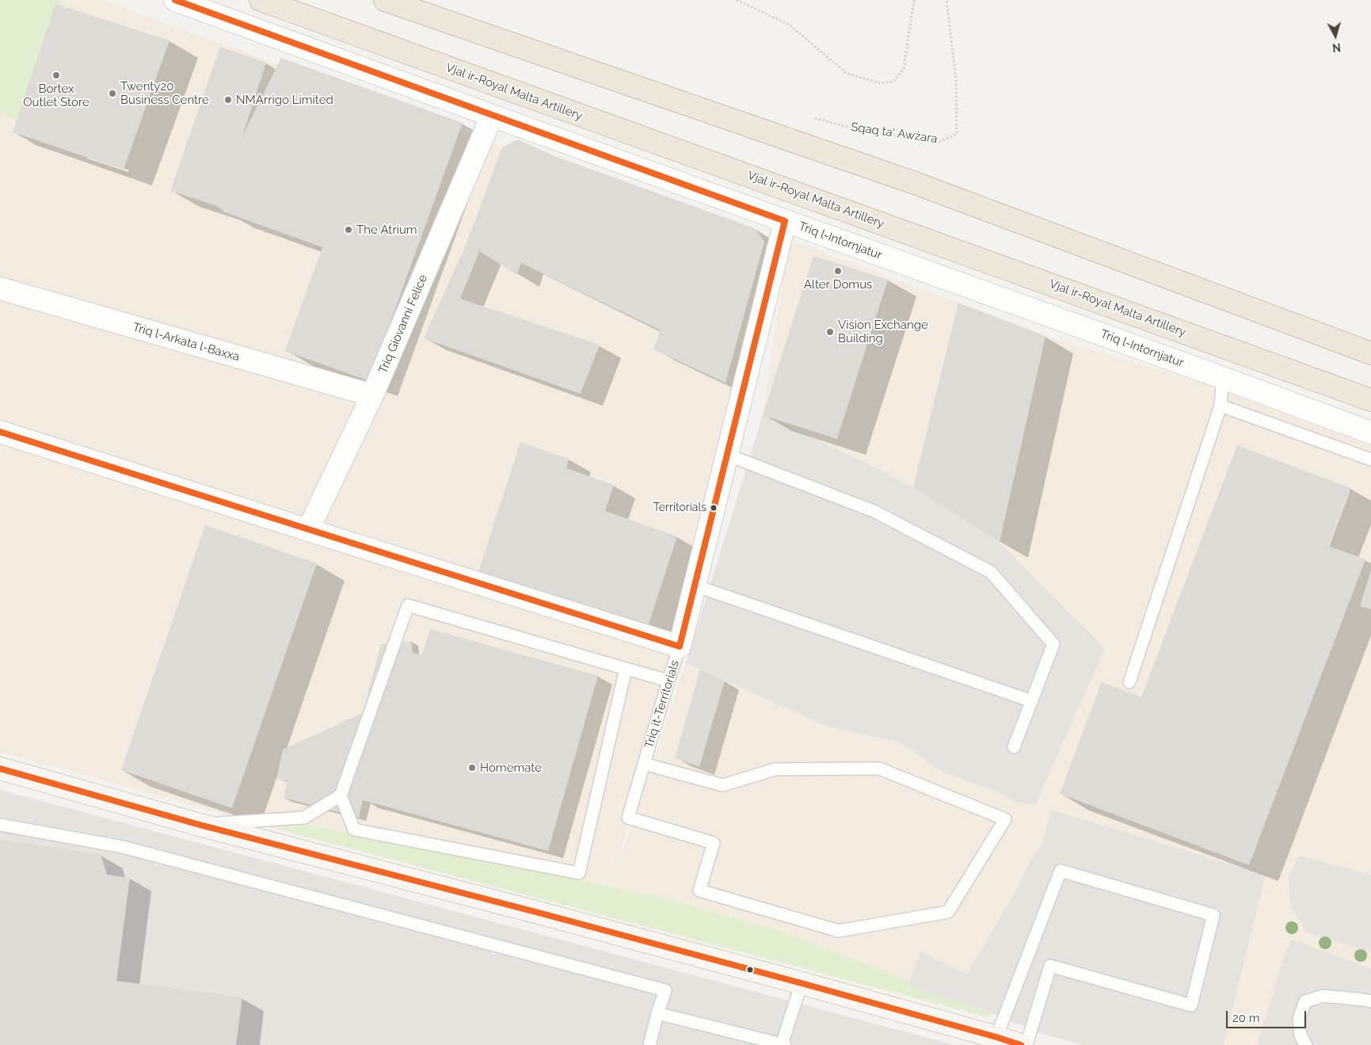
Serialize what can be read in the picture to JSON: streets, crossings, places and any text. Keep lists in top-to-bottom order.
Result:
{
  "streets": {
    "highway": ["Vjal ir-Royal Malta Artillery"],
    "street": [
      "Triq l-Intornjatur",
      "Triq Giovanni Felice",
      "Triq l-Arkata l-Baxxa",
      "Triq it-Territorials"
    ],
    "path": ["Sqaq ta' Awżara"]
  },
  "crossings": [
    ["Triq l-Intornjatur", "Triq Giovanni Felice"],
    ["Triq l-Intornjatur", "Triq it-Territorials"],
    ["Triq Giovanni Felice", "Triq l-Arkata l-Baxxa"]
  ],
  "places": [
    "Bortex Outlet Store",
    "Twenty20 Business Centre",
    "NMArrigo Limited",
    "The Atrium",
    "Alter Domus",
    "Vision Exchange Building",
    "Territorials",
    "Homemate"
  ],
  "scale_bar": "20 m",
  "north": "bottom"
}
